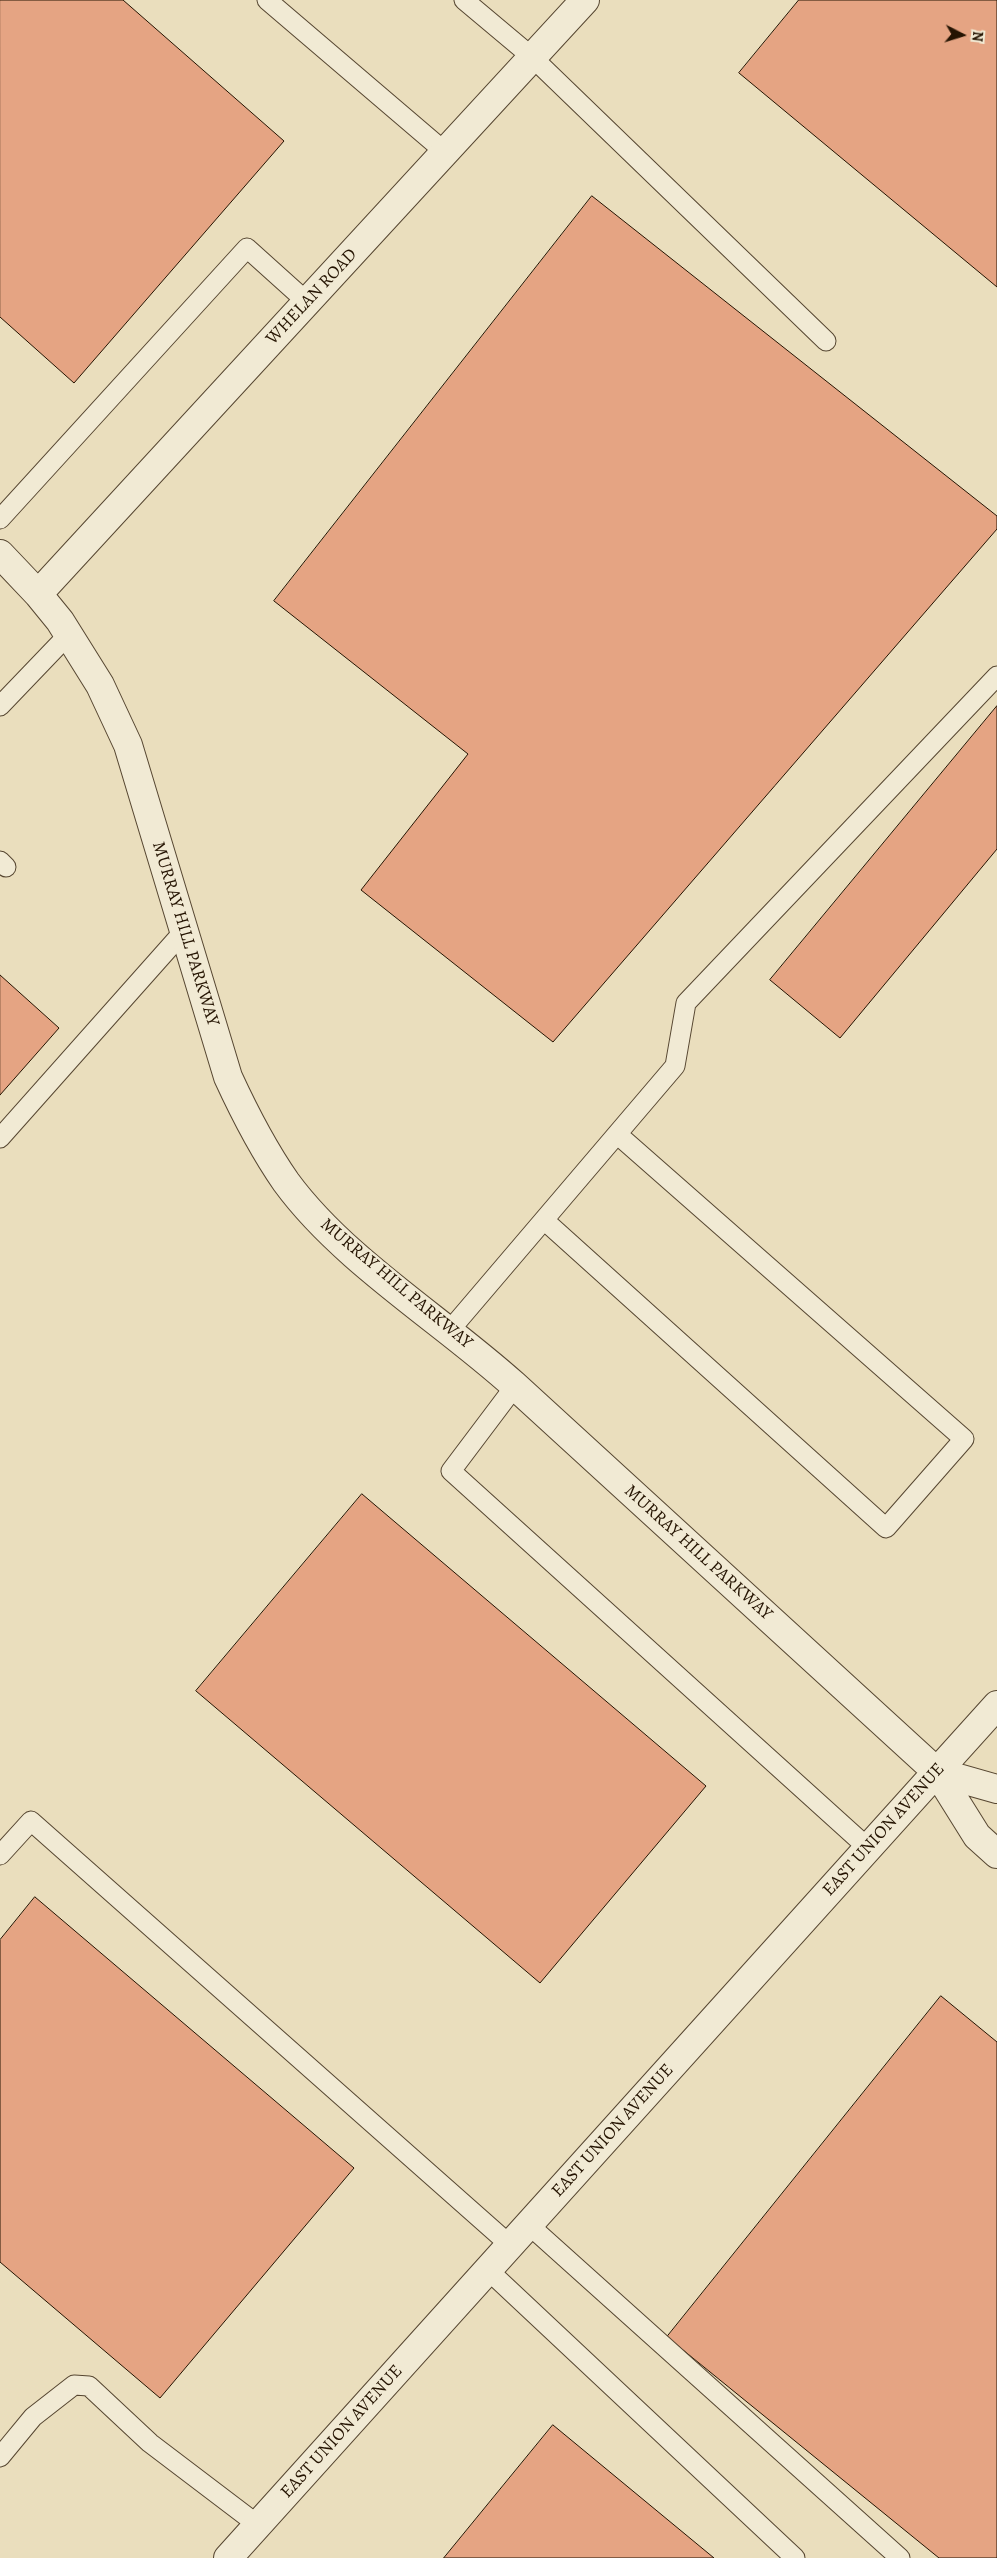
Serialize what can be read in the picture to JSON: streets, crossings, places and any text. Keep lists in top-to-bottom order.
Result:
{
  "streets": {
    "street": ["WHELAN ROAD", "MURRAY HILL PARKWAY", "EAST UNION AVENUE"]
  },
  "crossings": [
    ["WHELAN ROAD", "MURRAY HILL PARKWAY"],
    ["MURRAY HILL PARKWAY", "EAST UNION AVENUE"]
  ],
  "north": "right"
}
